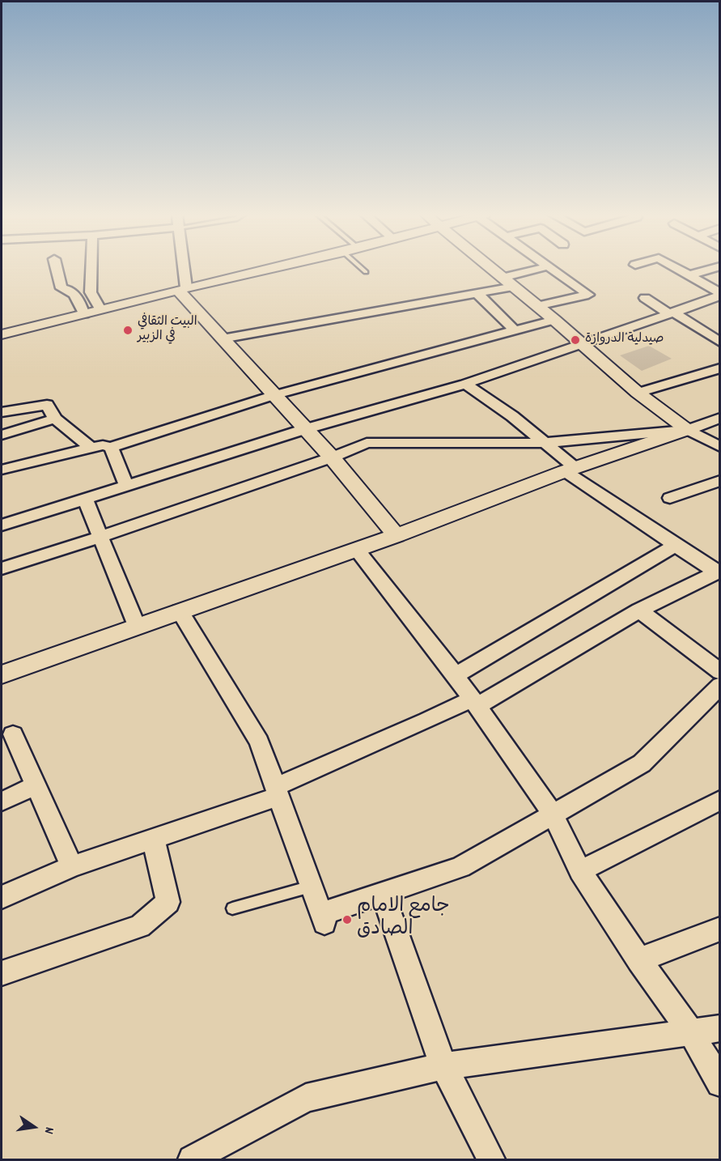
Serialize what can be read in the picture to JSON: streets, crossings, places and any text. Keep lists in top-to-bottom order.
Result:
{
  "places": ["البيت الثقافي في الزبير", "صيدلية الدروازة", "جامع الامام الصادق"],
  "north": "right"
}
